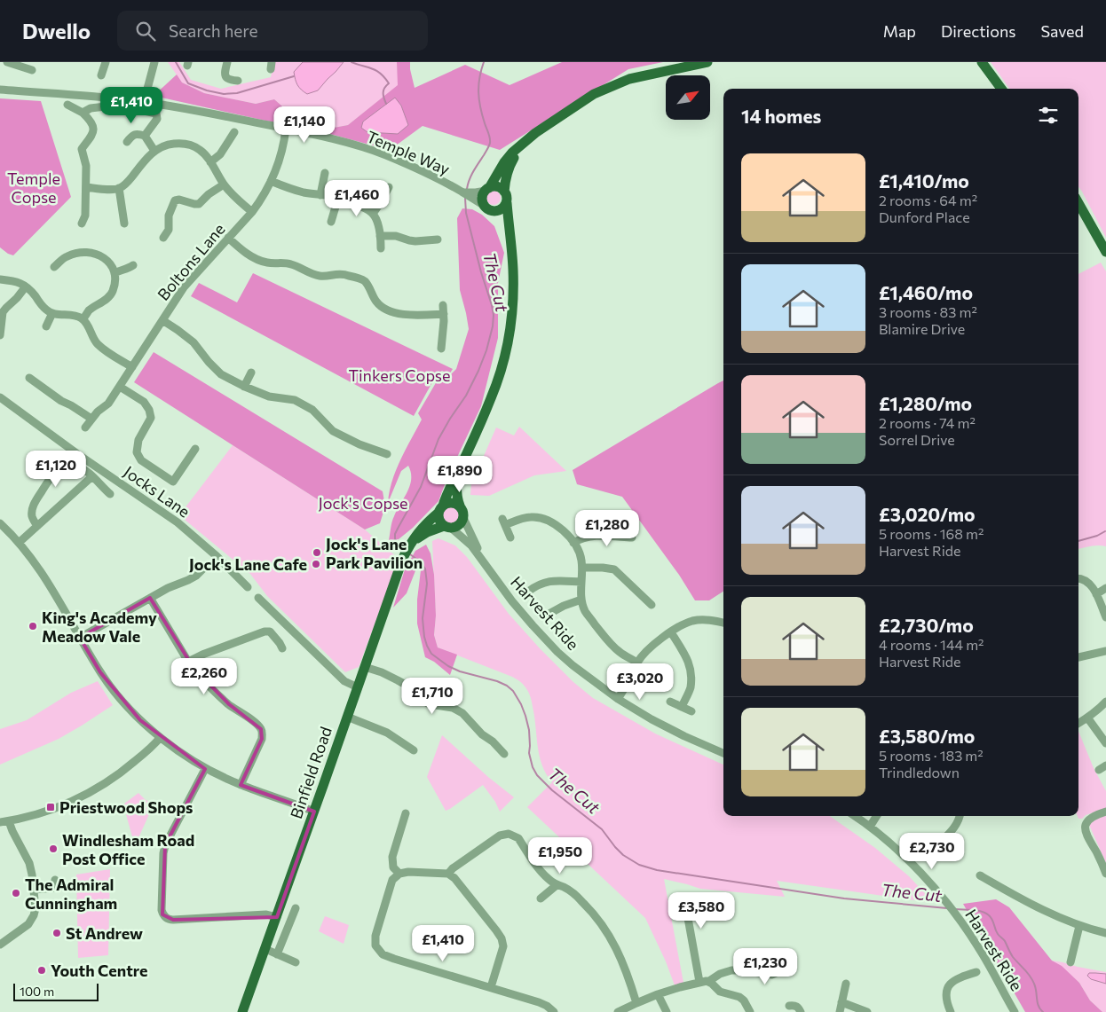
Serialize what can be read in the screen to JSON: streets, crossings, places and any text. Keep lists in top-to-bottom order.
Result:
{
  "streets": {
    "main road": ["Binfield Road"],
    "street": [
      "Temple Way",
      "Boltons Lane",
      "Jocks Lane",
      "Harvest Ride"
    ]
  },
  "crossings": [
    ["Temple Way", "Boltons Lane"],
    ["Temple Way", "Binfield Road"],
    ["Harvest Ride", "Binfield Road"]
  ],
  "water": ["The Cut"],
  "parks": ["Temple Copse", "Tinkers Copse", "Jock's Copse"],
  "places": {
    "other": [
      "Jock's Lane Park Pavilion",
      "Jock's Lane Cafe",
      "King's Academy Meadow Vale",
      "Windlesham Road Post Office",
      "The Admiral Cunningham",
      "St Andrew",
      "Youth Centre"
    ],
    "transit": ["Priestwood Shops"]
  },
  "scale_bar": "100 m",
  "north": "top right",
  "page": {
    "header": "Dwello",
    "search": "Search here",
    "nav": ["Map", "Directions", "Saved"],
    "price": [
      "£1,410",
      "£1,140",
      "£1,460",
      "£1,120",
      "£1,890",
      "£1,280",
      "£2,260",
      "£3,020",
      "£1,710",
      "£2,730",
      "£1,950",
      "£3,580",
      "£1,410",
      "£1,230"
    ],
    "heading": "14 homes",
    "list": [
      {
        "name": "£1,410/mo",
        "note": "2 rooms · 64 m² · Dunford Place"
      },
      {
        "name": "£1,460/mo",
        "note": "3 rooms · 83 m² · Blamire Drive"
      },
      {
        "name": "£1,280/mo",
        "note": "2 rooms · 74 m² · Sorrel Drive"
      },
      {
        "name": "£3,020/mo",
        "note": "5 rooms · 168 m² · Harvest Ride"
      },
      {
        "name": "£2,730/mo",
        "note": "4 rooms · 144 m² · Harvest Ride"
      },
      {
        "name": "£3,580/mo",
        "note": "5 rooms · 183 m² · Trindledown"
      }
    ],
    "scale": "100 m"
  }
}
